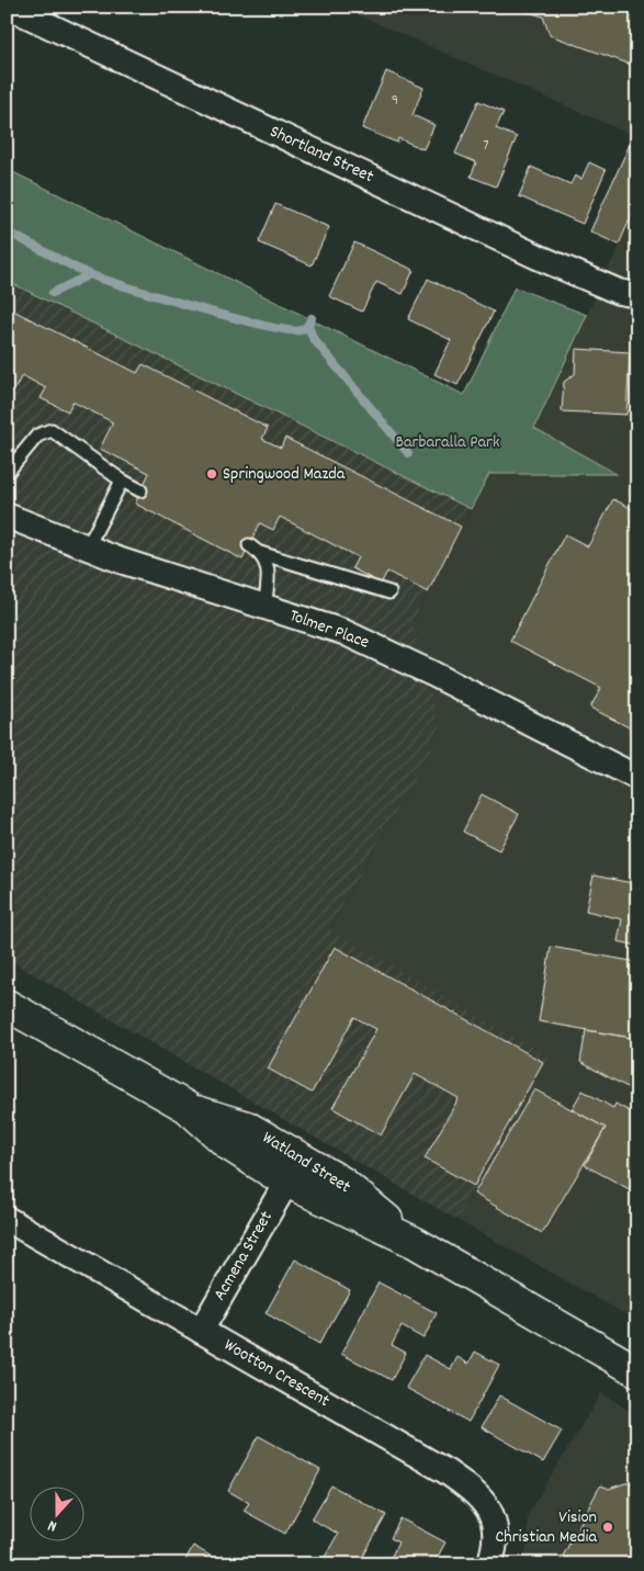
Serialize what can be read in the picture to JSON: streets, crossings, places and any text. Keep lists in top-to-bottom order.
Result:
{
  "streets": {
    "street": [
      "Shortland Street",
      "Tolmer Place",
      "Watland Street",
      "Acmena Street",
      "Wootton Crescent"
    ]
  },
  "crossings": [
    ["Watland Street", "Acmena Street"],
    ["Acmena Street", "Wootton Crescent"]
  ],
  "parks": ["Barbaralla Park"],
  "places": ["Springwood Mazda", "Vision Christian Media"],
  "house_numbers": ["9", "7"],
  "north": "bottom"
}
